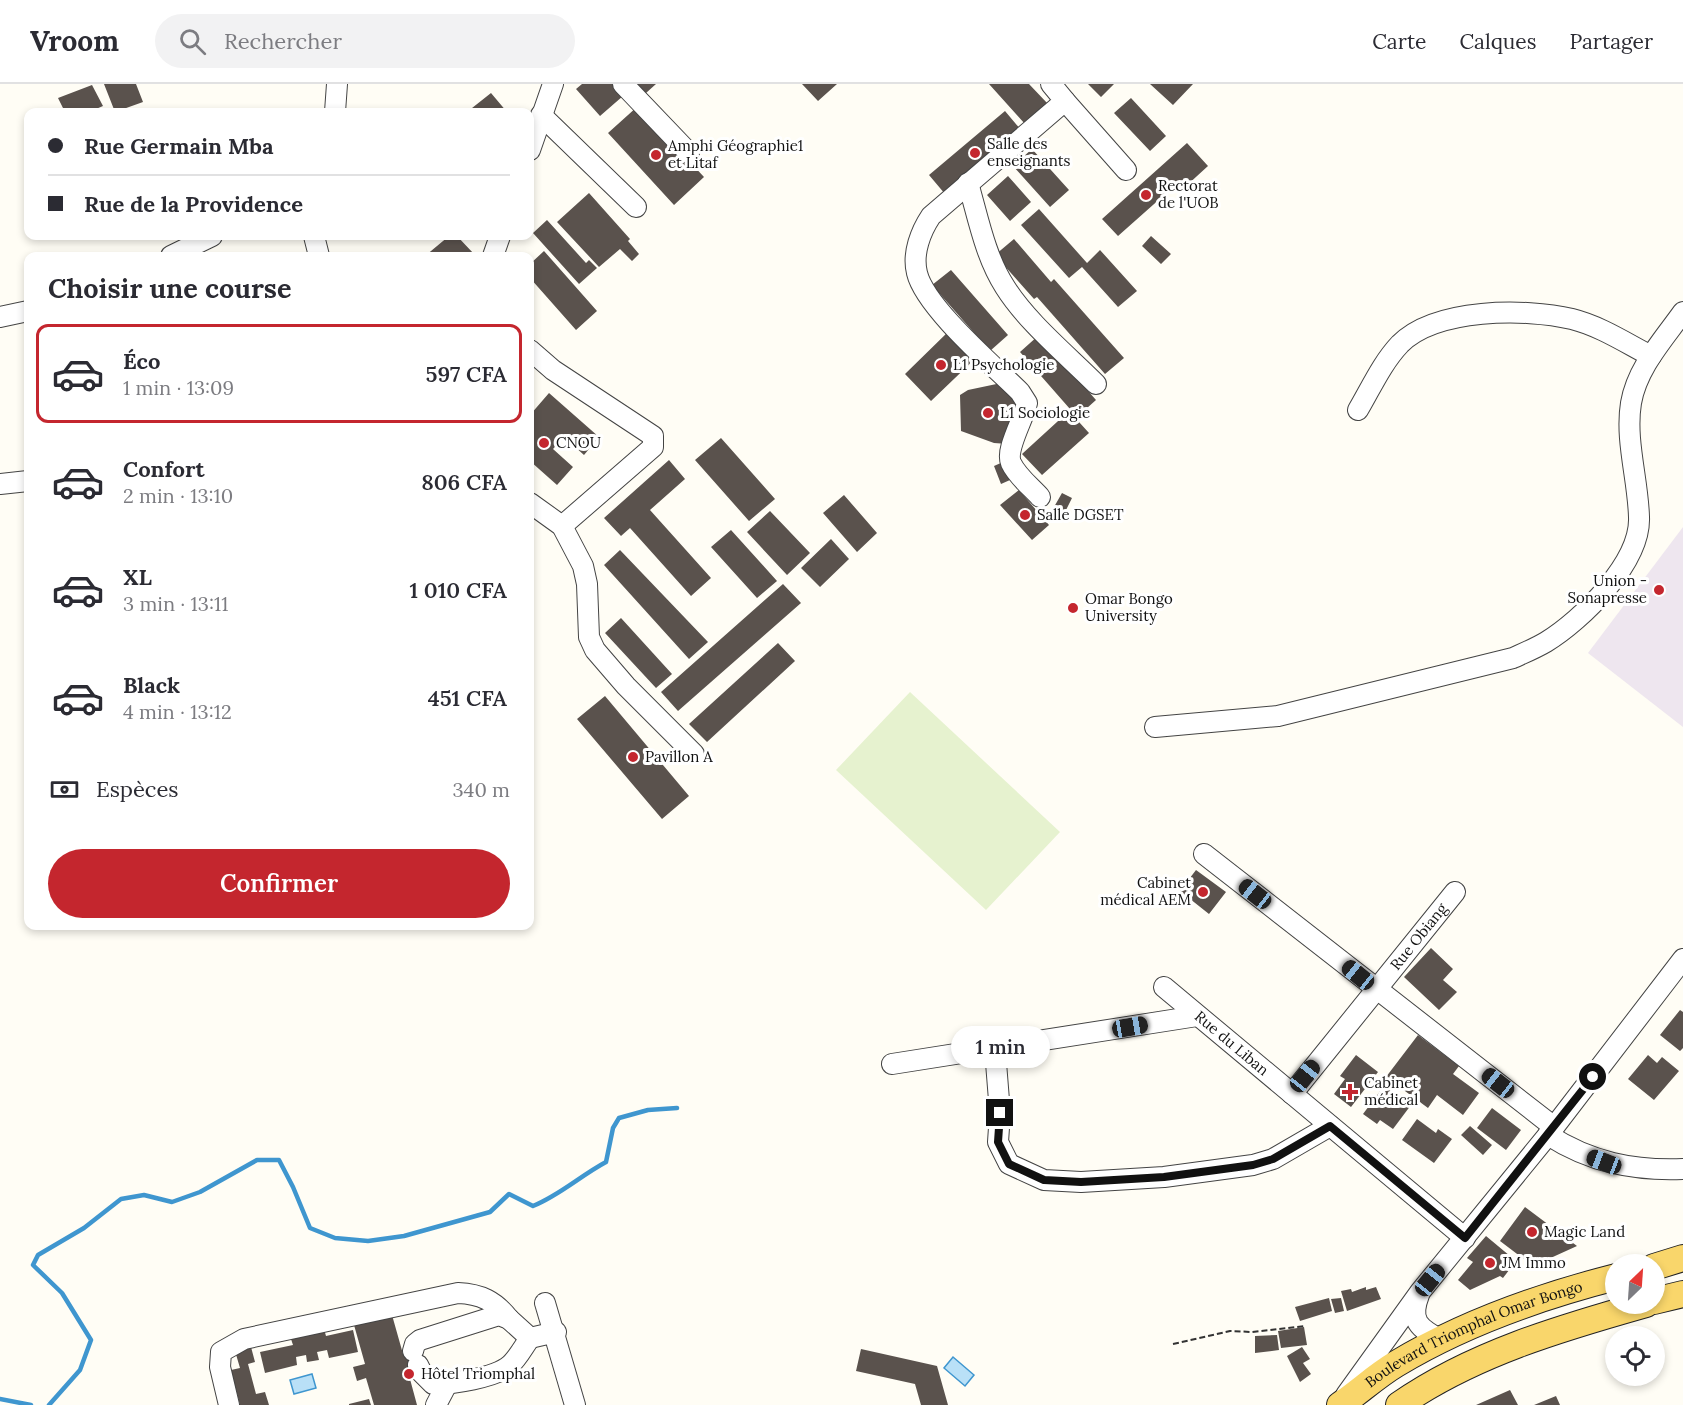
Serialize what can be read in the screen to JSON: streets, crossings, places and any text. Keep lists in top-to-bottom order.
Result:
{
  "streets": {
    "main road": ["Boulevard Triomphal Omar Bongo"],
    "street": ["Rue Obiang", "Rue du Liban"]
  },
  "crossings": [
    ["Rue Obiang", "Rue du Liban"]
  ],
  "places": {
    "other": [
      "Salle des enseignants",
      "Amphi Géographie1 et Litaf",
      "Rectorat de l'UOB",
      "L1 Psychologie",
      "L1 Sociologie",
      "CNOU",
      "Salle DGSET",
      "Union - Sonapresse",
      "Omar Bongo University",
      "Pavillon A",
      "Cabinet médical AEM",
      "Magic Land",
      "JM Immo",
      "Hôtel Triomphal"
    ],
    "health": ["Cabinet médical"]
  },
  "north": "top right",
  "page": {
    "header": "Vroom",
    "search": "Rechercher",
    "nav": ["Carte", "Calques", "Partager"],
    "banner": ["Rue Germain Mba", "Rue de la Providence"],
    "heading": "Choisir une course",
    "list": [
      {
        "name": "Éco",
        "note": "1 min · 13:09",
        "value": "597 CFA"
      },
      {
        "name": "Confort",
        "note": "2 min · 13:10",
        "value": "806 CFA"
      },
      {
        "name": "XL",
        "note": "3 min · 13:11",
        "value": "1 010 CFA"
      },
      {
        "name": "Black",
        "note": "4 min · 13:12",
        "value": "451 CFA"
      }
    ],
    "pay": ["Espèces", "340 m"],
    "buttons": "Confirmer",
    "bubble": "1 min"
  }
}
